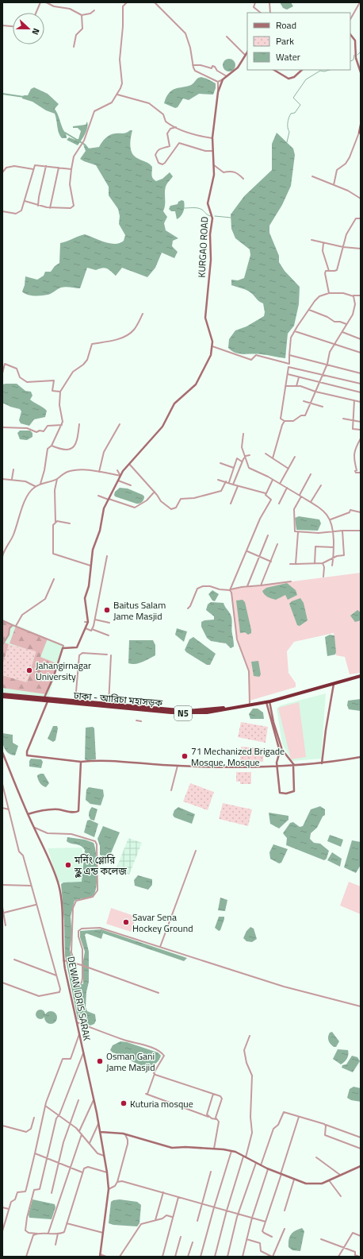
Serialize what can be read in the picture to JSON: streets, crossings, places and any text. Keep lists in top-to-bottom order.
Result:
{
  "streets": {
    "highway": ["ঢাকা - আরিচা মহাসড়ক", "N5"],
    "street": ["KURGAO ROAD", "DEWAN IDRIS SARAK"]
  },
  "crossings": [
    ["ঢাকা - আরিচা মহাসড়ক", "N5"]
  ],
  "places": [
    "Baitus Salam Jame Masjid",
    "Jahangirnagar University",
    "71 Mechanized Brigade Mosque, Mosque",
    "মর্নিং গ্লোরি স্কুল এন্ড কলেজ",
    "Savar Sena Hockey Ground",
    "Osman Gani Jame Masjid",
    "Kuturia mosque"
  ],
  "legend": ["Road", "Park", "Water"],
  "north": "right"
}
